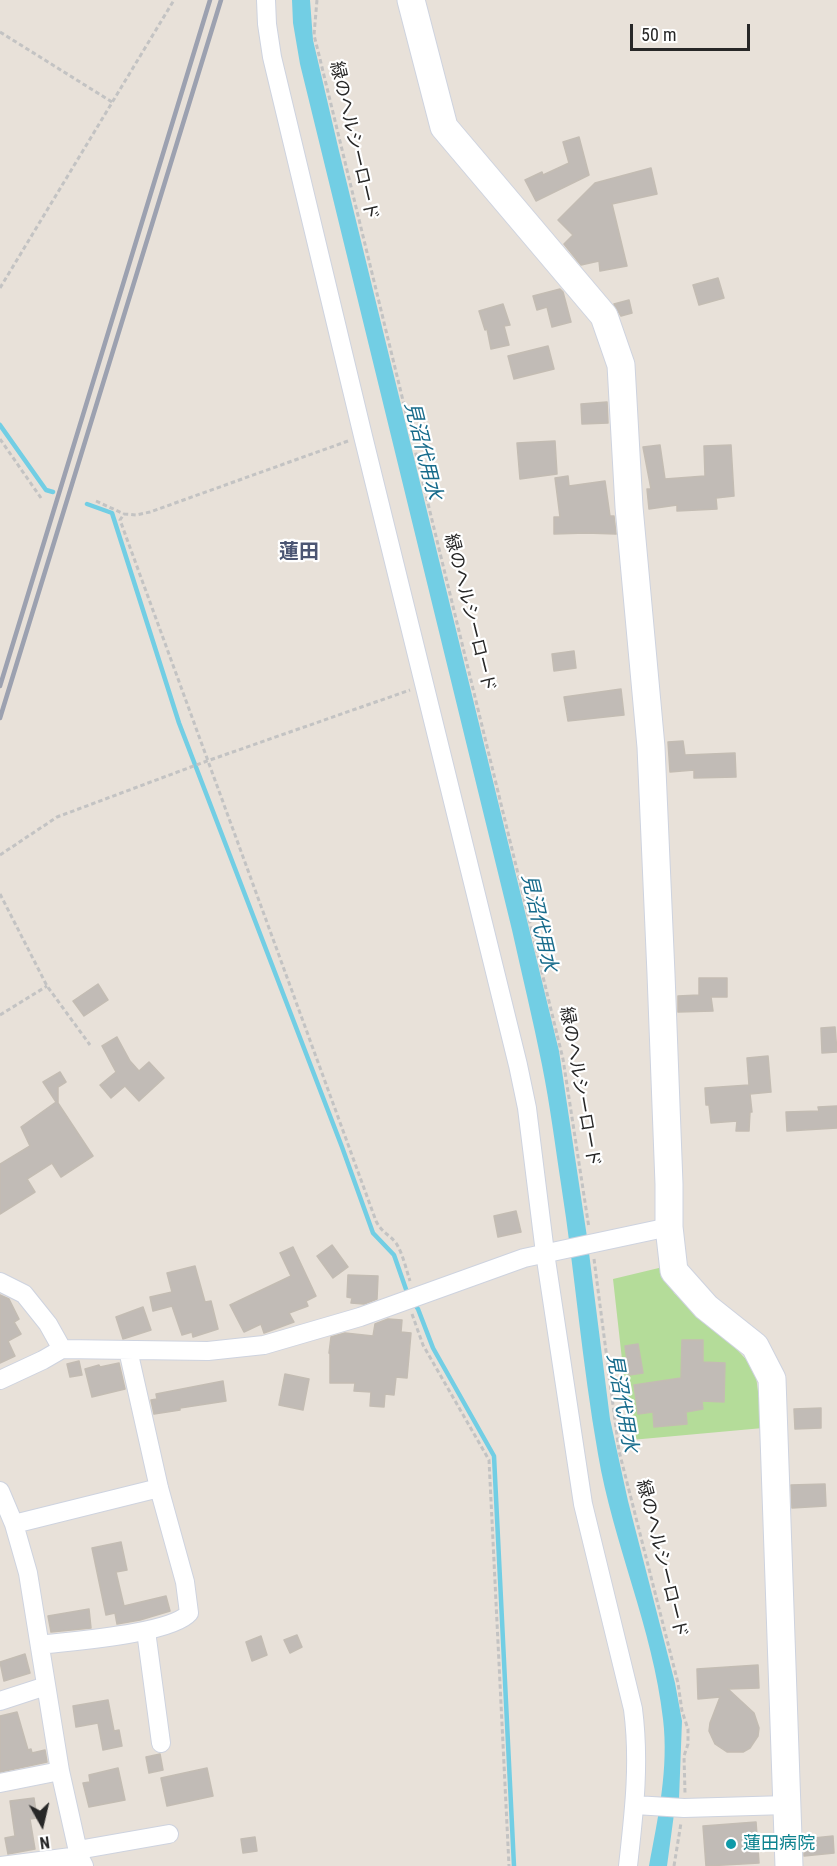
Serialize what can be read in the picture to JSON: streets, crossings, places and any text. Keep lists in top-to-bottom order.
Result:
{
  "streets": {
    "path": ["緑のヘルシーロード"]
  },
  "districts": ["蓮田"],
  "water": ["見沼代用水"],
  "places": ["蓮田病院"],
  "scale_bar": "50 m",
  "north": "bottom"
}
